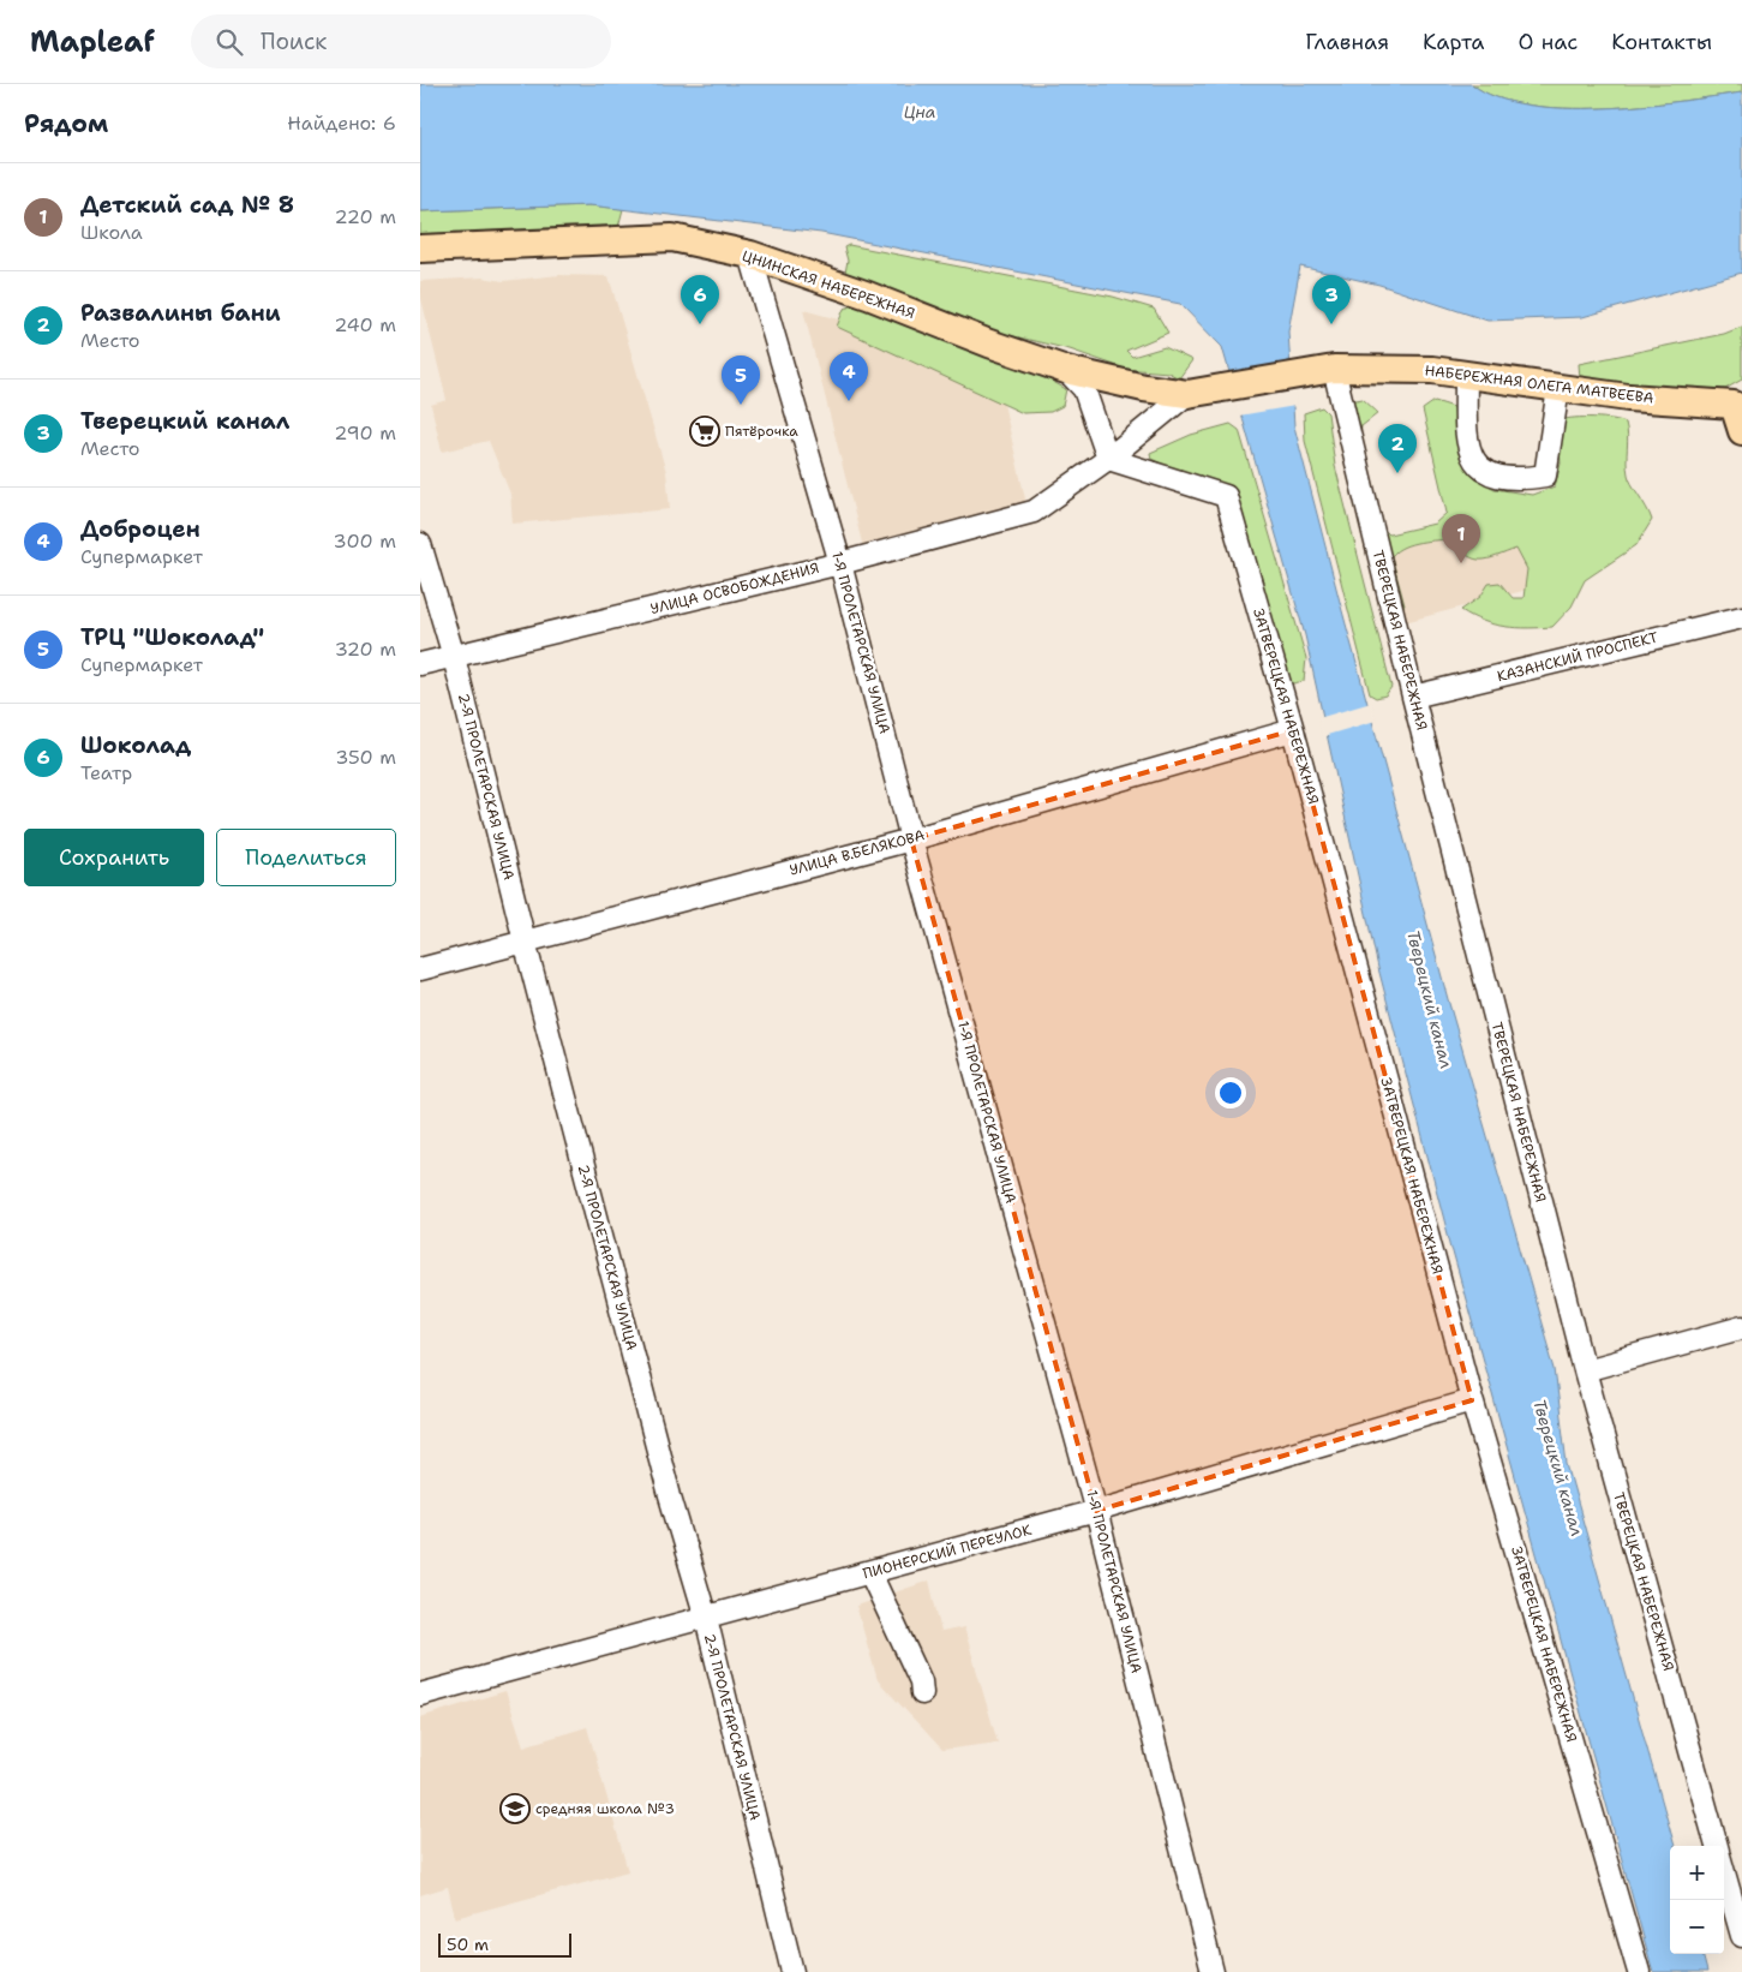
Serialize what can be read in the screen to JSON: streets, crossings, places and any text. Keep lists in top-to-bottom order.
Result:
{
  "streets": {
    "main road": ["ЦНИНСКАЯ НАБЕРЕЖНАЯ", "НАБЕРЕЖНАЯ ОЛЕГА МАТВЕЕВА"],
    "street": [
      "УЛИЦА ОСВОБОЖДЕНИЯ",
      "ТВЕРЕЦКАЯ НАБЕРЕЖНАЯ",
      "1-Я ПРОЛЕТАРСКАЯ УЛИЦА",
      "КАЗАНСКИЙ ПРОСПЕКТ",
      "ЗАТВЕРЕЦКАЯ НАБЕРЕЖНАЯ",
      "2-Я ПРОЛЕТАРСКАЯ УЛИЦА",
      "УЛИЦА В.БЕЛЯКОВА",
      "ПИОНЕРСКИЙ ПЕРЕУЛОК"
    ]
  },
  "crossings": [
    ["ЦНИНСКАЯ НАБЕРЕЖНАЯ", "НАБЕРЕЖНАЯ ОЛЕГА МАТВЕЕВА"],
    ["ЦНИНСКАЯ НАБЕРЕЖНАЯ", "УЛИЦА ОСВОБОЖДЕНИЯ"],
    ["ЦНИНСКАЯ НАБЕРЕЖНАЯ", "1-Я ПРОЛЕТАРСКАЯ УЛИЦА"],
    ["НАБЕРЕЖНАЯ ОЛЕГА МАТВЕЕВА", "ТВЕРЕЦКАЯ НАБЕРЕЖНАЯ"],
    ["УЛИЦА ОСВОБОЖДЕНИЯ", "1-Я ПРОЛЕТАРСКАЯ УЛИЦА"],
    ["УЛИЦА ОСВОБОЖДЕНИЯ", "ЗАТВЕРЕЦКАЯ НАБЕРЕЖНАЯ"],
    ["УЛИЦА ОСВОБОЖДЕНИЯ", "2-Я ПРОЛЕТАРСКАЯ УЛИЦА"],
    ["ТВЕРЕЦКАЯ НАБЕРЕЖНАЯ", "КАЗАНСКИЙ ПРОСПЕКТ"],
    ["1-Я ПРОЛЕТАРСКАЯ УЛИЦА", "УЛИЦА В.БЕЛЯКОВА"],
    ["1-Я ПРОЛЕТАРСКАЯ УЛИЦА", "ПИОНЕРСКИЙ ПЕРЕУЛОК"],
    ["ЗАТВЕРЕЦКАЯ НАБЕРЕЖНАЯ", "УЛИЦА В.БЕЛЯКОВА"],
    ["ЗАТВЕРЕЦКАЯ НАБЕРЕЖНАЯ", "ПИОНЕРСКИЙ ПЕРЕУЛОК"],
    ["2-Я ПРОЛЕТАРСКАЯ УЛИЦА", "УЛИЦА В.БЕЛЯКОВА"],
    ["2-Я ПРОЛЕТАРСКАЯ УЛИЦА", "ПИОНЕРСКИЙ ПЕРЕУЛОК"]
  ],
  "water": ["Цна", "Тверецкий канал"],
  "places": {
    "supermarket": ["Пятёрочка"],
    "school or university": ["средняя школа №3"]
  },
  "scale_bar": "50 m",
  "page": {
    "header": "Mapleaf",
    "search": "Поиск",
    "nav": [
      "Главная",
      "Карта",
      "О нас",
      "Контакты"
    ],
    "heading": ["Рядом", "Найдено: 6"],
    "list": [
      {
        "mark": "1",
        "name": "Детский сад № 8",
        "note": "Школа",
        "value": "220 m"
      },
      {
        "mark": "2",
        "name": "Развалины бани",
        "note": "Место",
        "value": "240 m"
      },
      {
        "mark": "3",
        "name": "Тверецкий канал",
        "note": "Место",
        "value": "290 m"
      },
      {
        "mark": "4",
        "name": "Доброцен",
        "note": "Супермаркет",
        "value": "300 m"
      },
      {
        "mark": "5",
        "name": "ТРЦ \"Шоколад\"",
        "note": "Супермаркет",
        "value": "320 m"
      },
      {
        "mark": "6",
        "name": "Шоколад",
        "note": "Театр",
        "value": "350 m"
      }
    ],
    "pins": [
      "3",
      "6",
      "4",
      "5",
      "2",
      "1"
    ],
    "buttons": ["Сохранить", "Поделиться"],
    "map_buttons": ["+", "−"],
    "scale": "50 m"
  }
}
